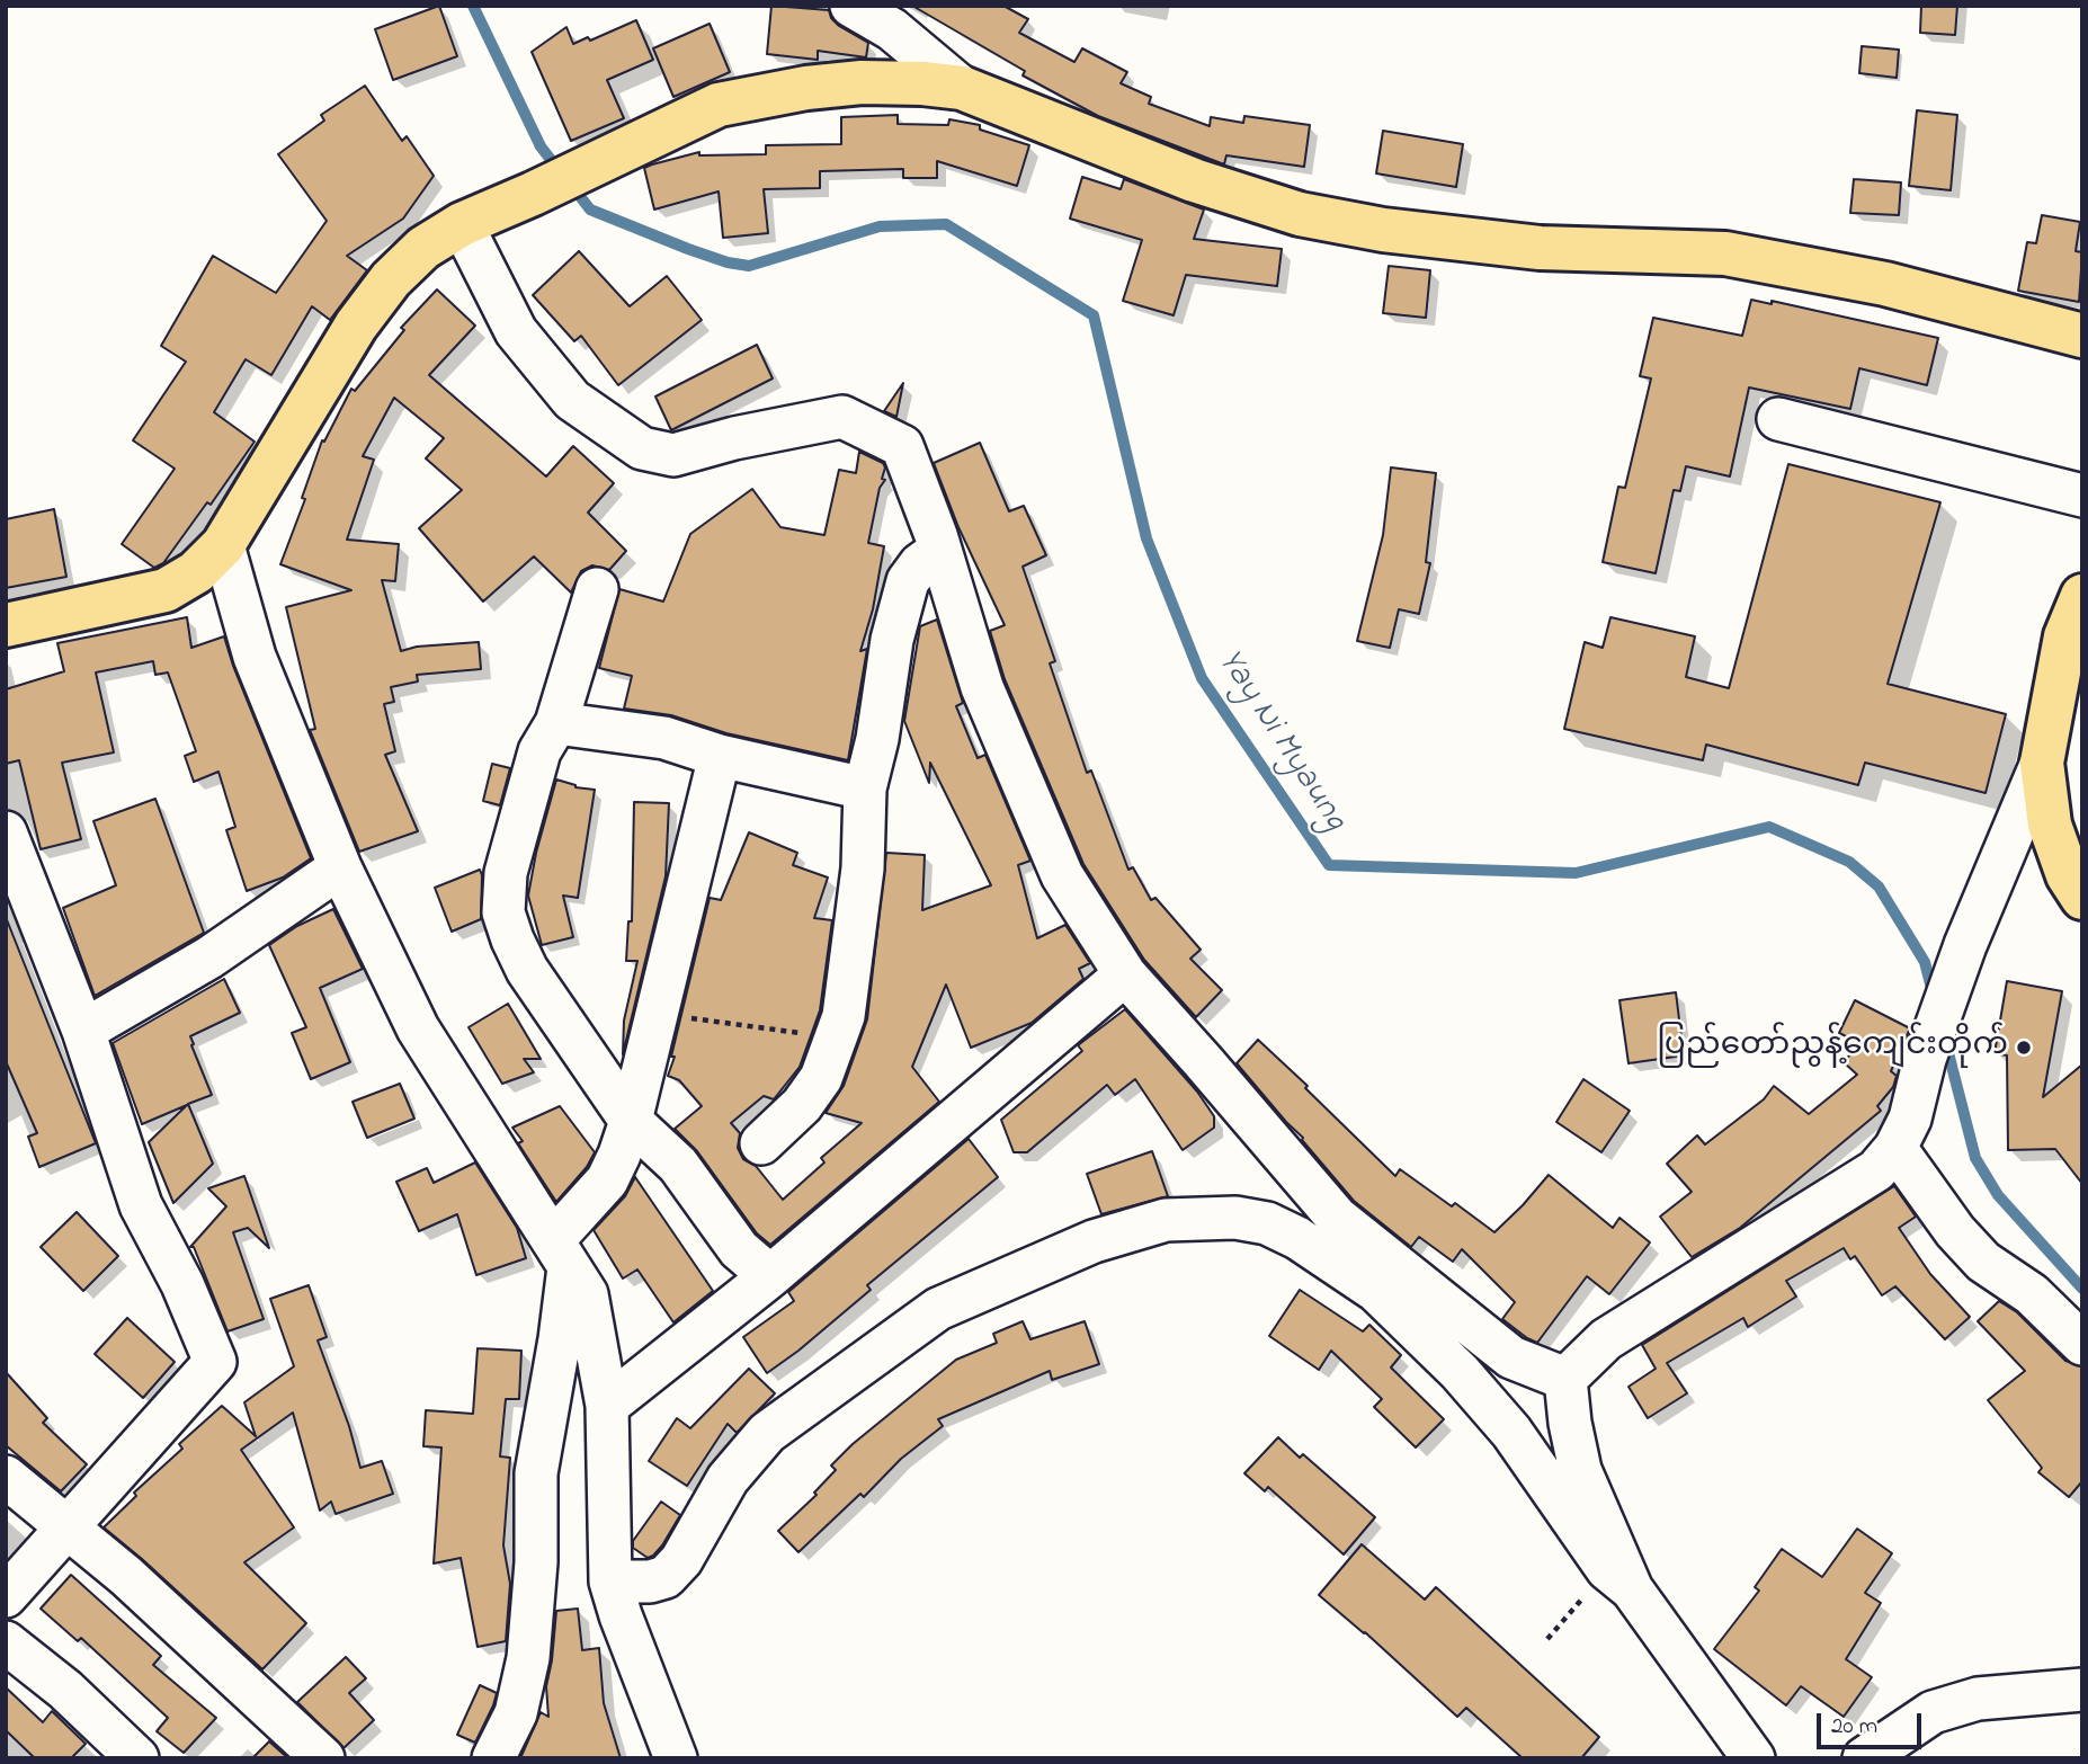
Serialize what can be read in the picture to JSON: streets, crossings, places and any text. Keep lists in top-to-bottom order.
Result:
{
  "water": ["Yay Ni Myaung"],
  "places": ["ပြည်‌‌တော်ညွန့်ကျေင်းတိုက်"],
  "scale_bar": "20 m"
}
